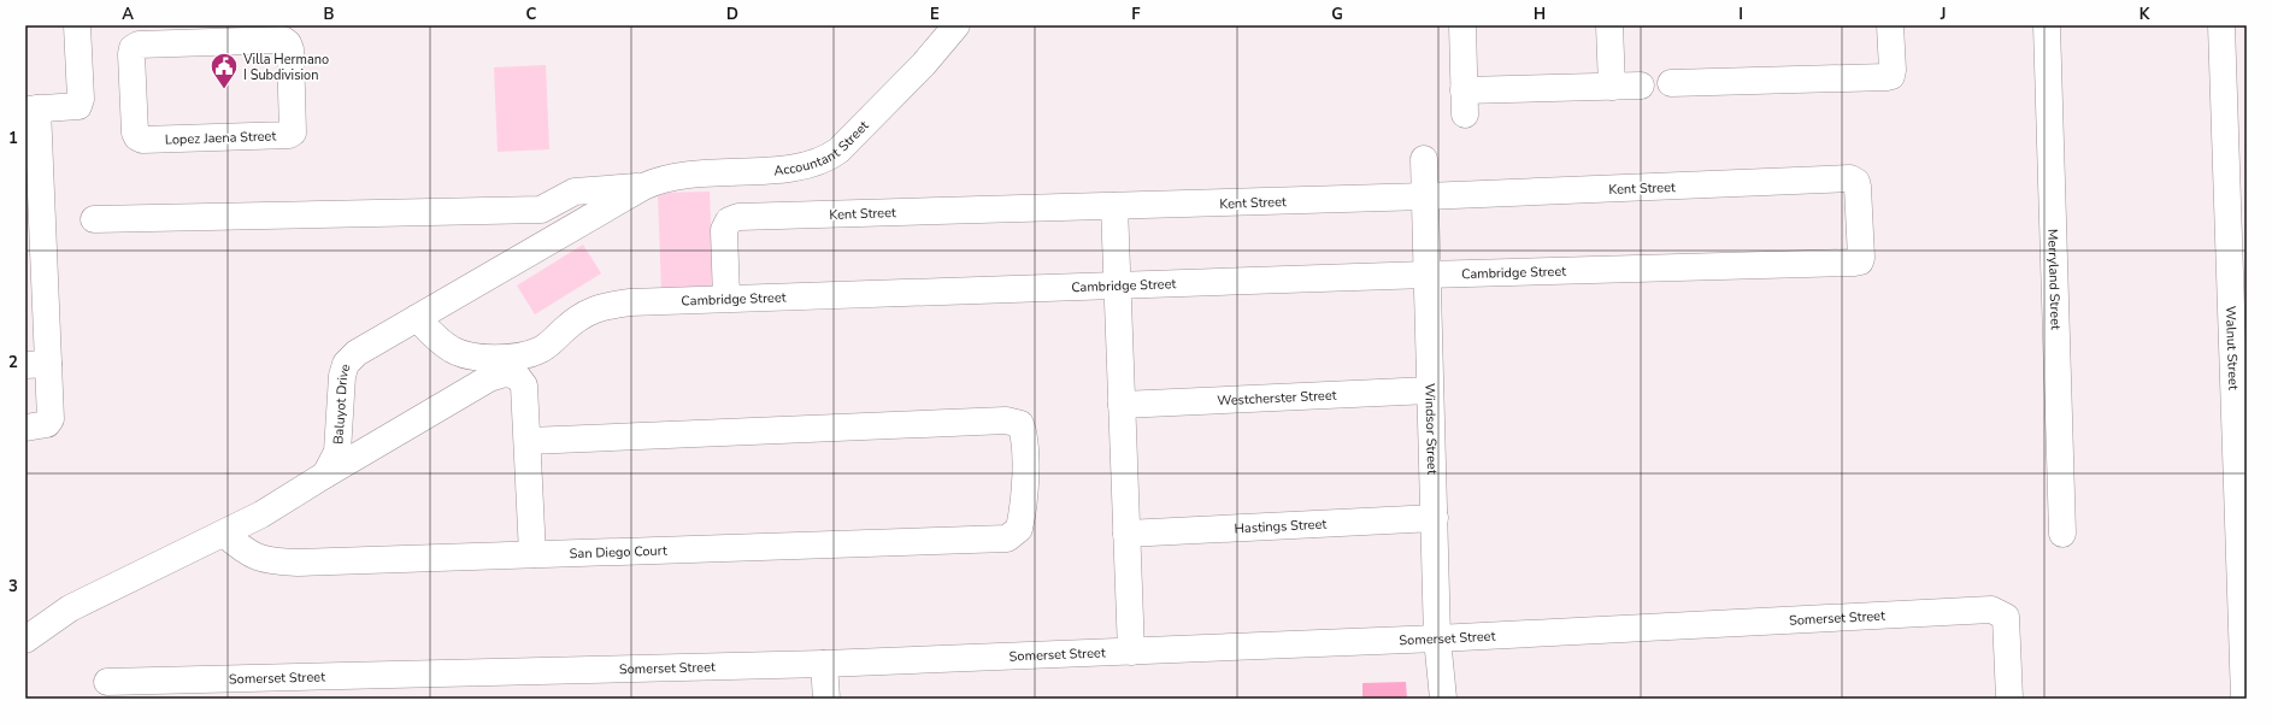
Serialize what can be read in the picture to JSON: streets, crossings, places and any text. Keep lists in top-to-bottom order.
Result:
{
  "streets": {
    "street": [
      "Lopez Jaena Street",
      "Accountant Street",
      "Kent Street",
      "Cambridge Street",
      "Merryland Street",
      "Walnut Street",
      "Westcherster Street",
      "Baluyot Drive",
      "Windsor Street",
      "Hastings Street",
      "San Diego Court",
      "Somerset Street"
    ]
  },
  "crossings": [
    ["Accountant Street", "Baluyot Drive"],
    ["Kent Street", "Cambridge Street"],
    ["Kent Street", "Windsor Street"],
    ["Cambridge Street", "Baluyot Drive"],
    ["Cambridge Street", "Windsor Street"],
    ["Westcherster Street", "Windsor Street"],
    ["Windsor Street", "Hastings Street"],
    ["Windsor Street", "Somerset Street"]
  ],
  "places": {
    "public building": ["Villa Hermano I Subdivision"]
  },
  "grid": {
    "columns": [
      "A",
      "B",
      "C",
      "D",
      "E",
      "F",
      "G",
      "H",
      "I",
      "J",
      "K"
    ],
    "rows": ["1", "2", "3"]
  }
}
